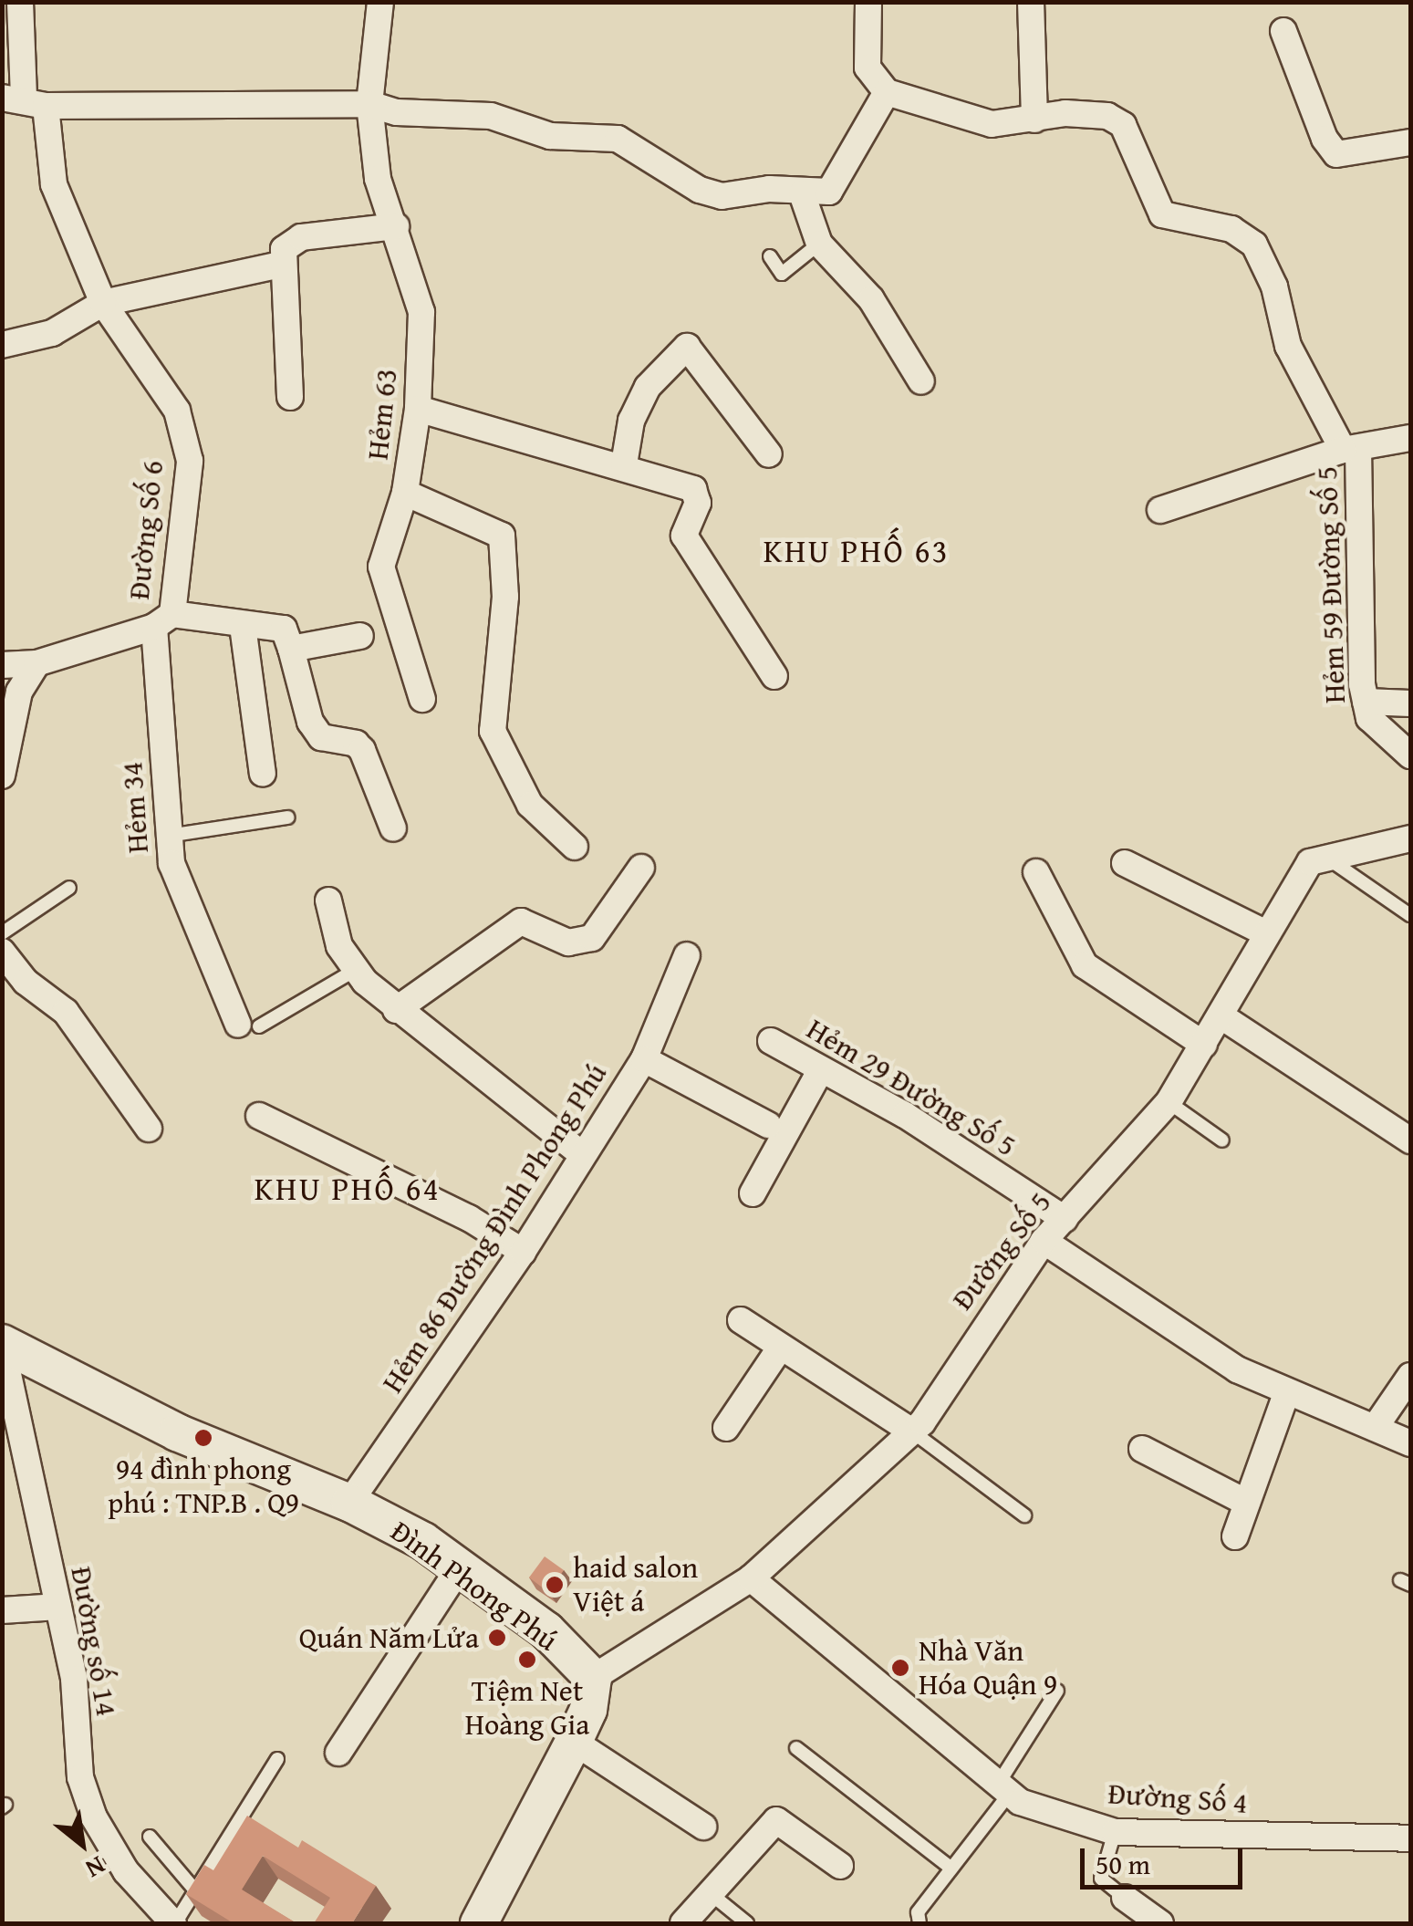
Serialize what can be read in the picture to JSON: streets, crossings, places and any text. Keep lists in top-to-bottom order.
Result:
{
  "streets": {
    "street": [
      "Hẻm 63",
      "Đường Số 6",
      "Hẻm 59 Đường Số 5",
      "Hẻm 34",
      "Hẻm 29 Đường Số 5",
      "Hẻm 86 Đường Đình Phong Phú",
      "Đường Số 5",
      "Đình Phong Phú",
      "Đường số 14",
      "Đường Số 4"
    ]
  },
  "crossings": [
    ["Đường Số 6", "Hẻm 34"],
    ["Hẻm 29 Đường Số 5", "Đường Số 5"],
    ["Hẻm 86 Đường Đình Phong Phú", "Đình Phong Phú"],
    ["Đường Số 5", "Đình Phong Phú"],
    ["Đường Số 5", "Đường Số 4"],
    ["Đình Phong Phú", "Đường số 14"]
  ],
  "districts": ["KHU PHỐ 63", "KHU PHỐ 64"],
  "places": [
    "94 đình phong phú : TNP.B . Q9",
    "haid salon Việt á",
    "Quán Năm Lửa",
    "Tiệm Net Hoàng Gia",
    "Nhà Văn Hóa Quận 9"
  ],
  "scale_bar": "50 m",
  "north": "bottom right"
}
